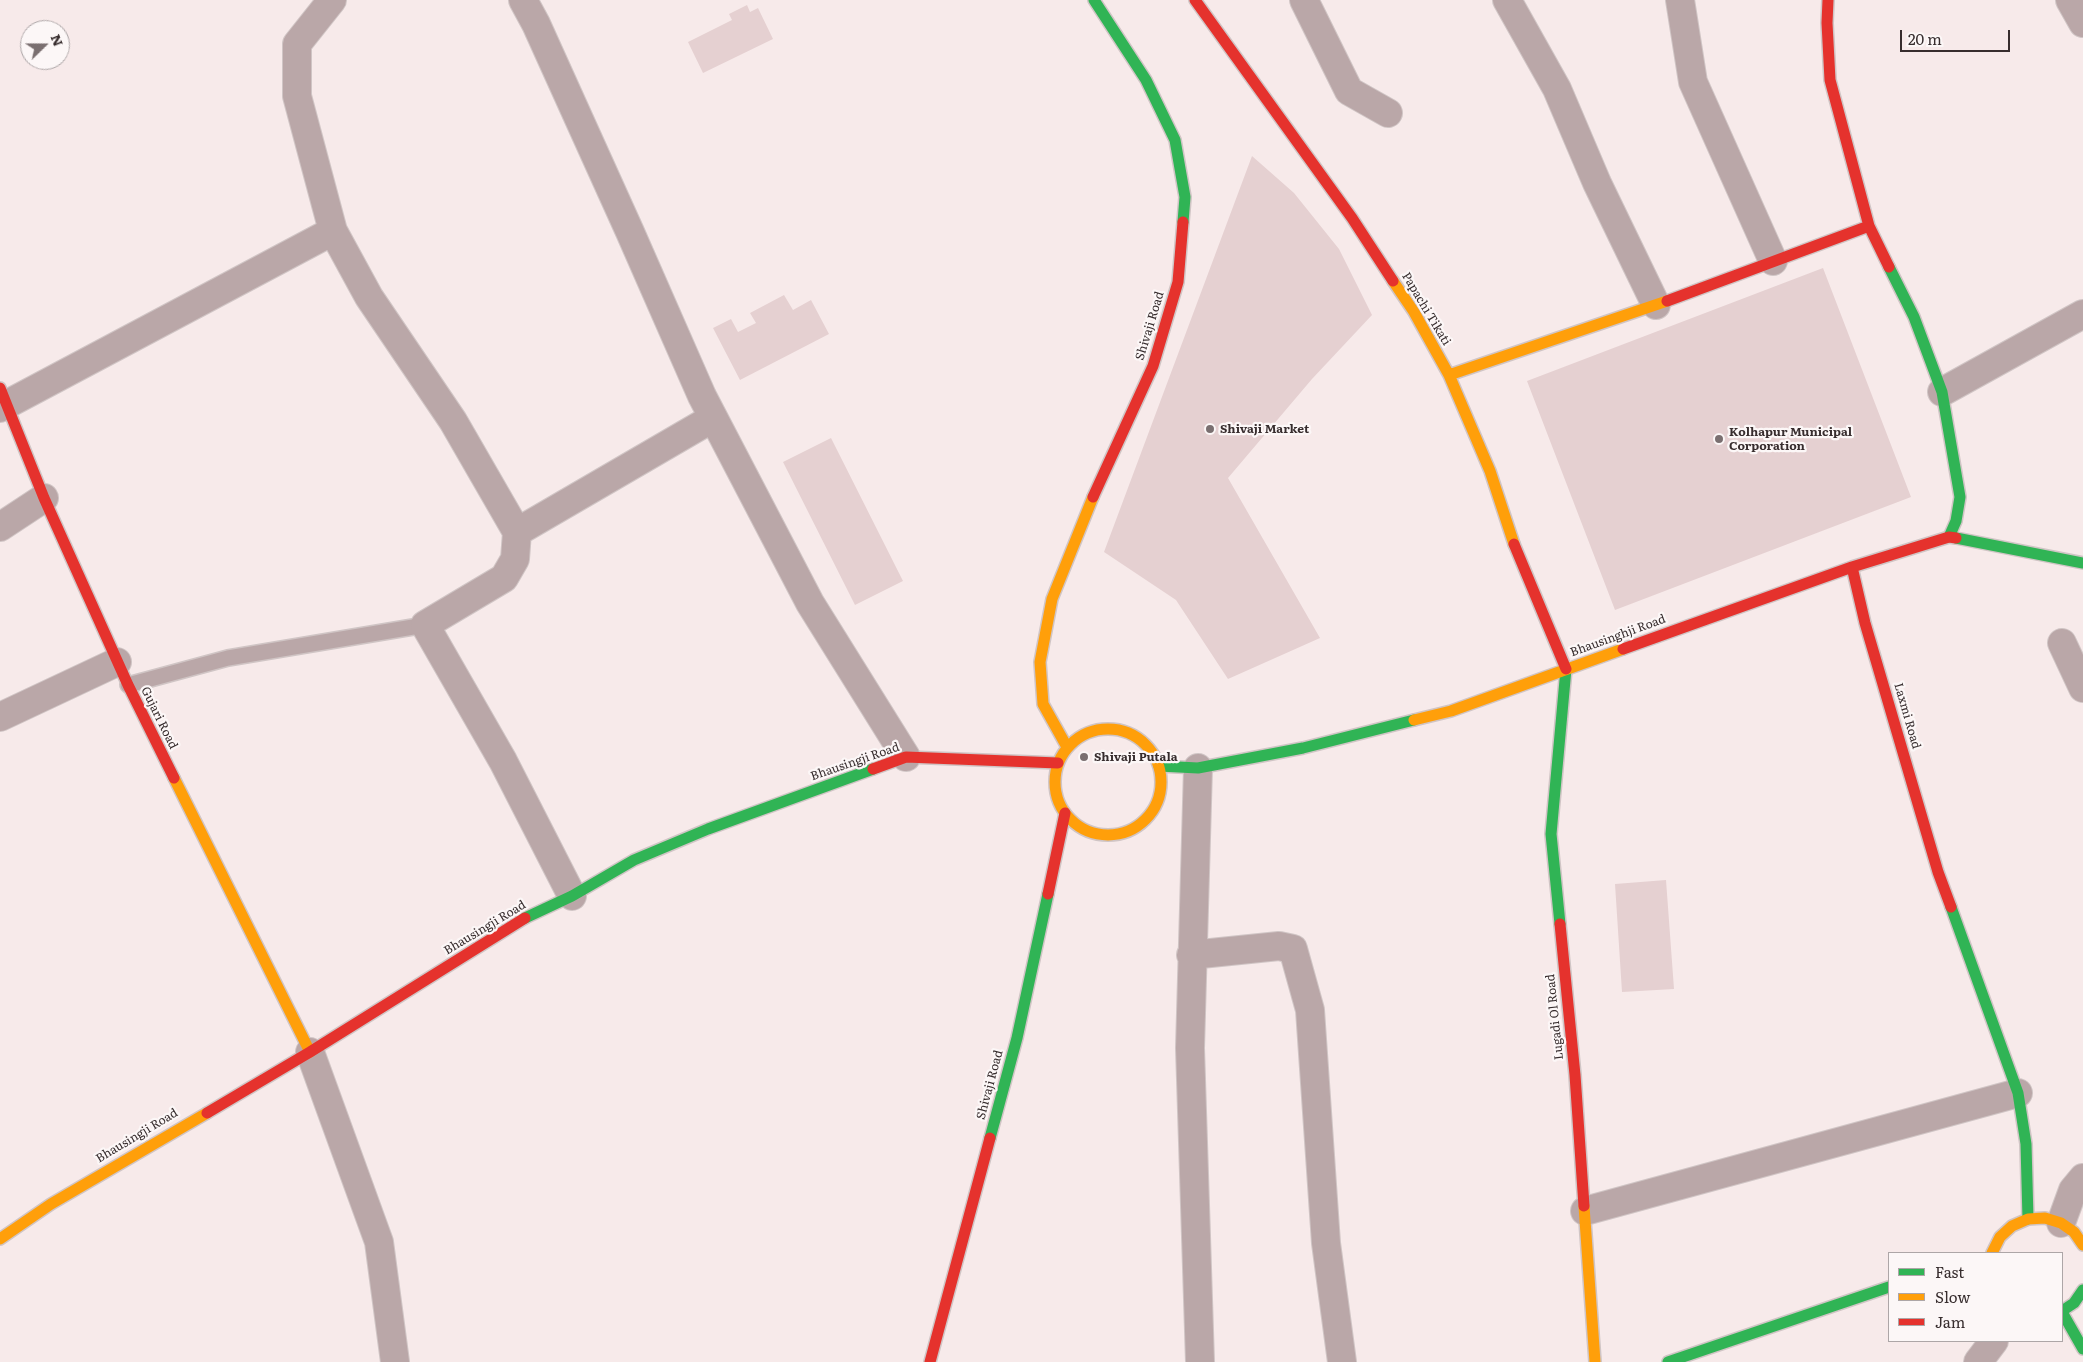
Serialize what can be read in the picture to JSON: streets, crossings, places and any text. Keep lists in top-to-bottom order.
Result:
{
  "streets": {
    "main road": [
      "Papachi Tikati",
      "Shivaji Road",
      "Bhausinghji Road",
      "Laxmi Road",
      "Gujari Road",
      "Bhausingji Road",
      "Lugadi Ol Road"
    ]
  },
  "crossings": [
    ["Papachi Tikati", "Bhausinghji Road"],
    ["Papachi Tikati", "Lugadi Ol Road"],
    ["Shivaji Road", "Bhausinghji Road"],
    ["Shivaji Road", "Bhausingji Road"],
    ["Bhausinghji Road", "Laxmi Road"],
    ["Bhausinghji Road", "Bhausingji Road"],
    ["Bhausinghji Road", "Lugadi Ol Road"],
    ["Gujari Road", "Bhausingji Road"]
  ],
  "places": ["Shivaji Market", "Kolhapur Municipal Corporation", "Shivaji Putala"],
  "legend": ["Fast", "Slow", "Jam"],
  "scale_bar": "20 m",
  "north": "right"
}
